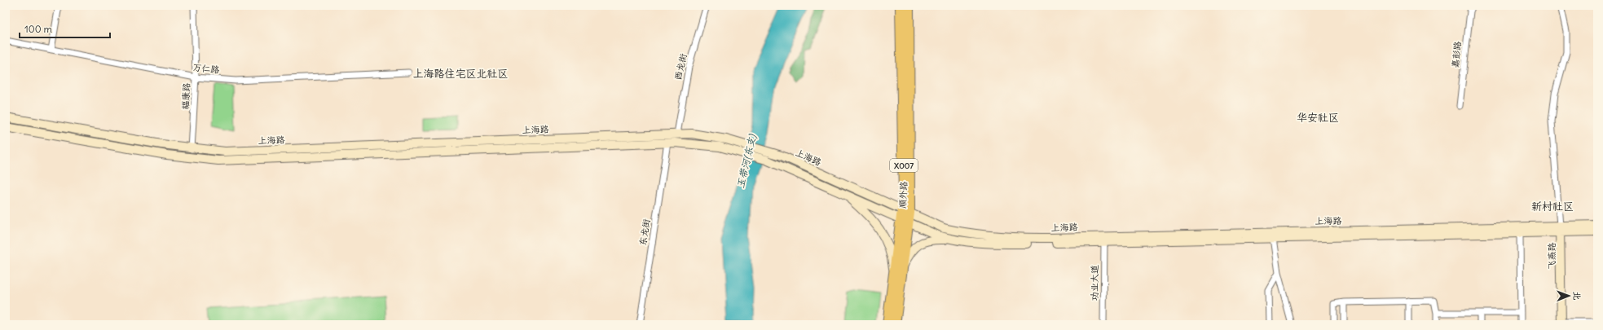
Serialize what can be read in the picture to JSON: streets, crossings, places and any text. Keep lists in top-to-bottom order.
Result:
{
  "streets": {
    "main road": [
      "上海路",
      "X007",
      "顺外路",
      "飞燕路"
    ],
    "street": [
      "嘉彭路",
      "西龙街",
      "万仁路",
      "福康路",
      "东龙街",
      "功业大道"
    ]
  },
  "crossings": [
    ["西龙街", "上海路"],
    ["万仁路", "福康路"],
    ["福康路", "上海路"],
    ["上海路", "顺外路"],
    ["上海路", "东龙街"],
    ["上海路", "飞燕路"],
    ["上海路", "功业大道"]
  ],
  "districts": ["上海路住宅区北社区", "华安社区", "新村社区"],
  "water": ["玉带河(东支)"],
  "scale_bar": "100 m",
  "north": "right"
}
